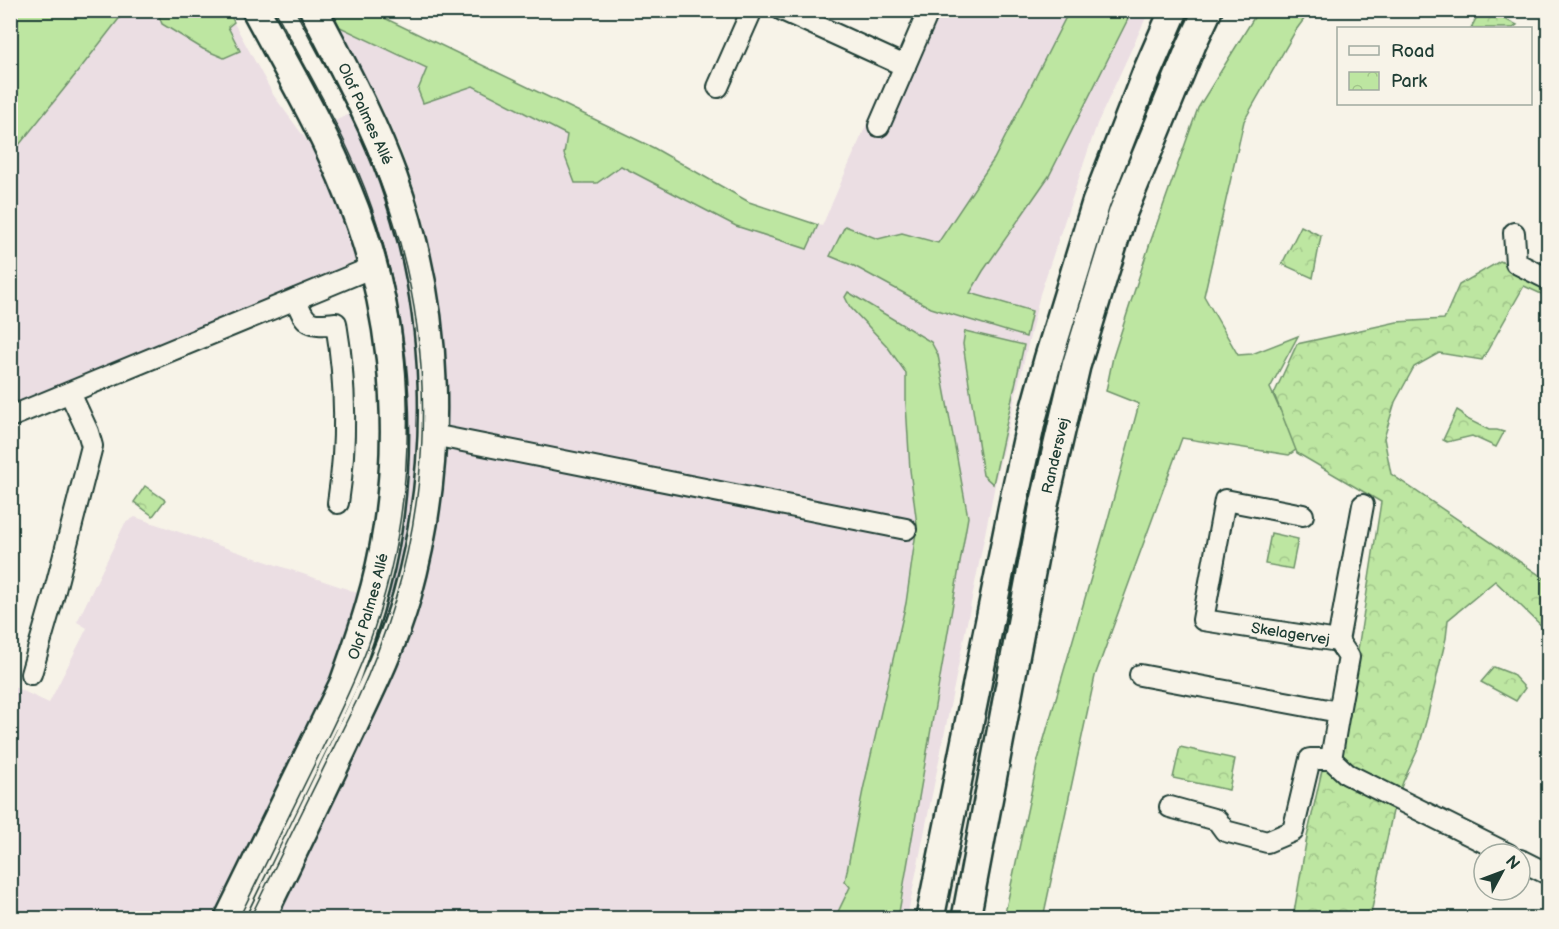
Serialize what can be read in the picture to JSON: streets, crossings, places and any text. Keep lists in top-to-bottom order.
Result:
{
  "streets": {
    "street": ["Olof Palmes Allé", "Randersvej", "Skelagervej"]
  },
  "legend": ["Road", "Park"],
  "north": "top right"
}
